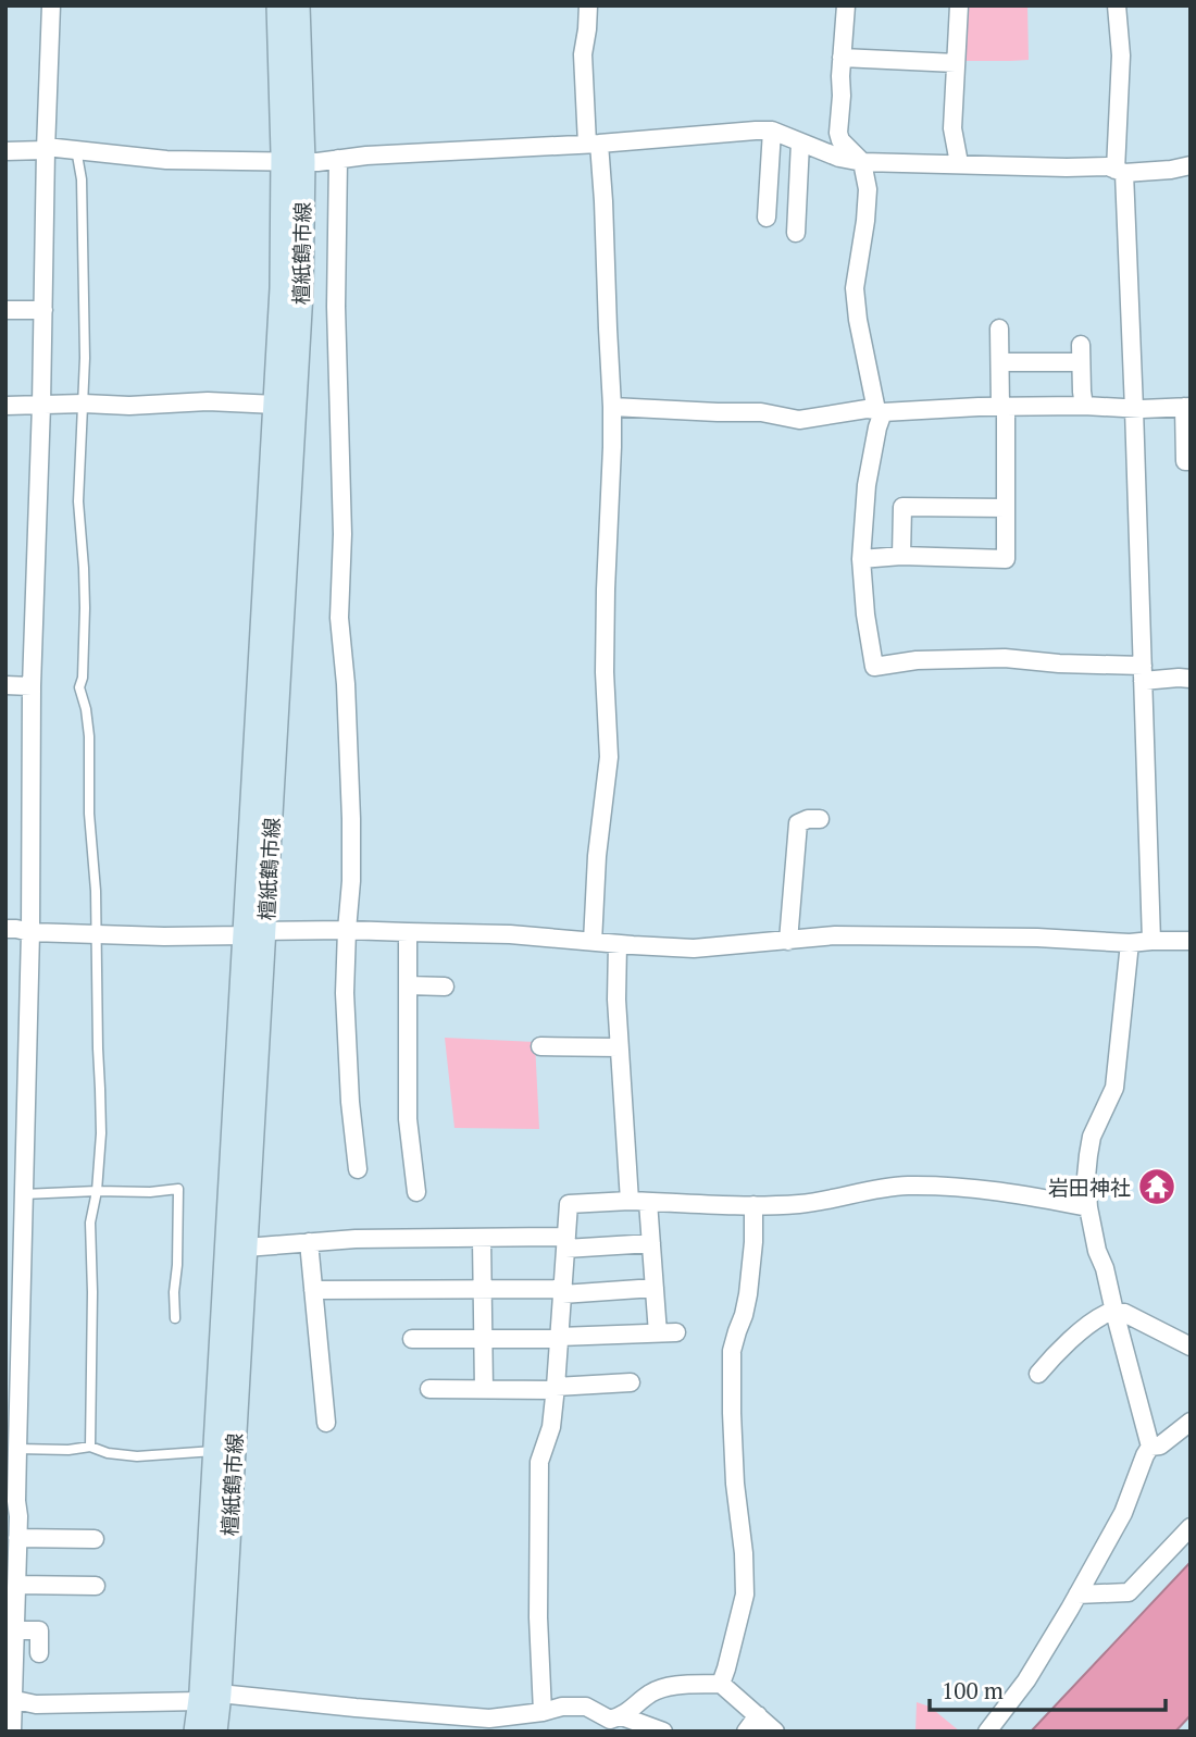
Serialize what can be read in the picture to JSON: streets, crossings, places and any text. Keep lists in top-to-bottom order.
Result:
{
  "streets": {
    "main road": ["檀紙鶴市線"]
  },
  "places": {
    "temple": ["岩田神社"]
  },
  "scale_bar": "100 m"
}
